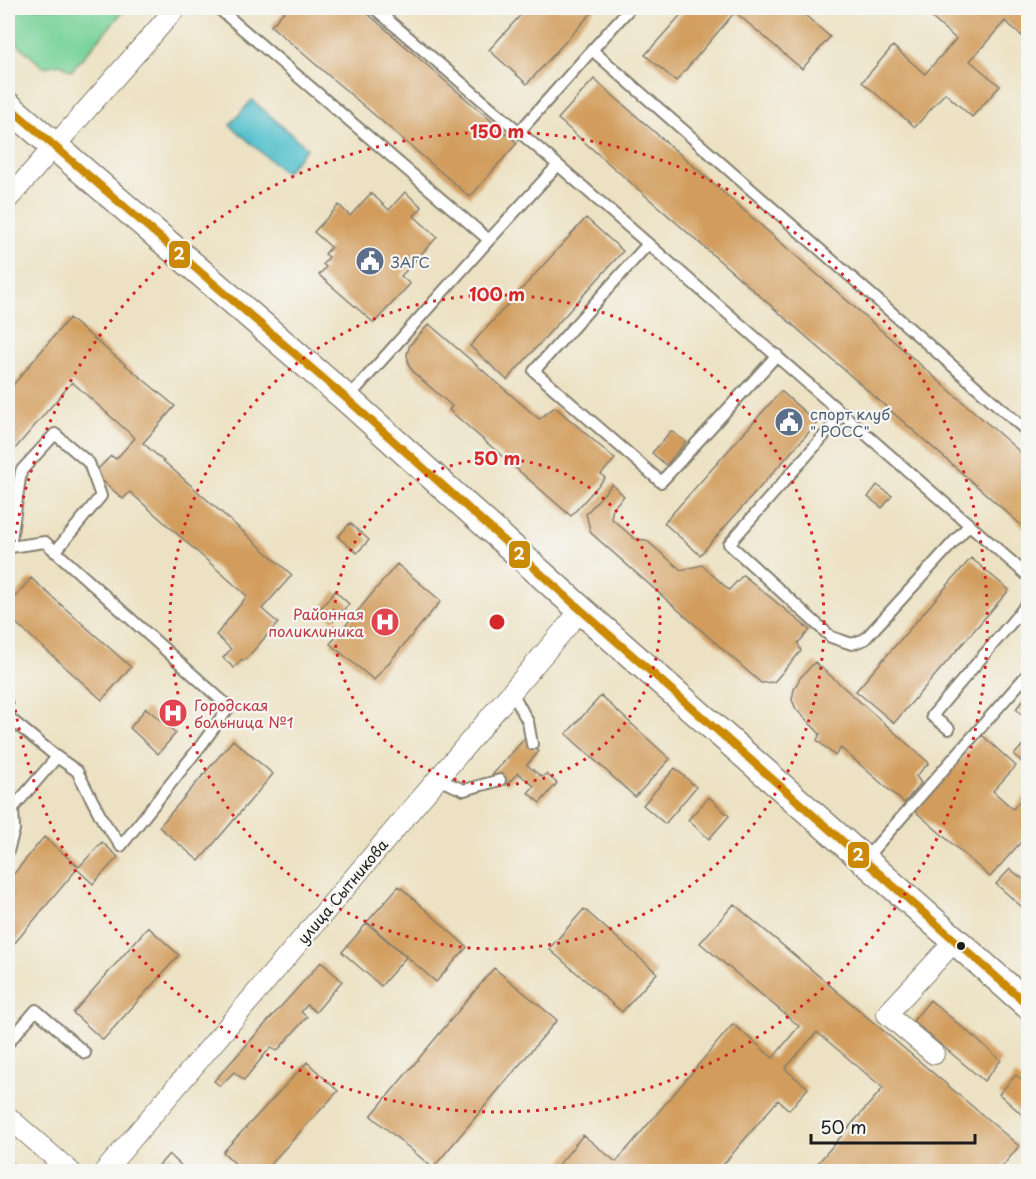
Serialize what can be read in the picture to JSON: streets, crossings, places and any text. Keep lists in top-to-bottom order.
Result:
{
  "streets": {
    "street": ["улица Сытникова"]
  },
  "places": {
    "public building": ["ЗАГС", "спорт клуб \" РОСС\""],
    "hospital": ["Районная поликлиника", "Городская больница №1"]
  },
  "lines": ["transit line 2"],
  "scale_bar": "50 m",
  "rings": ["150 m", "100 m", "50 m"]
}
